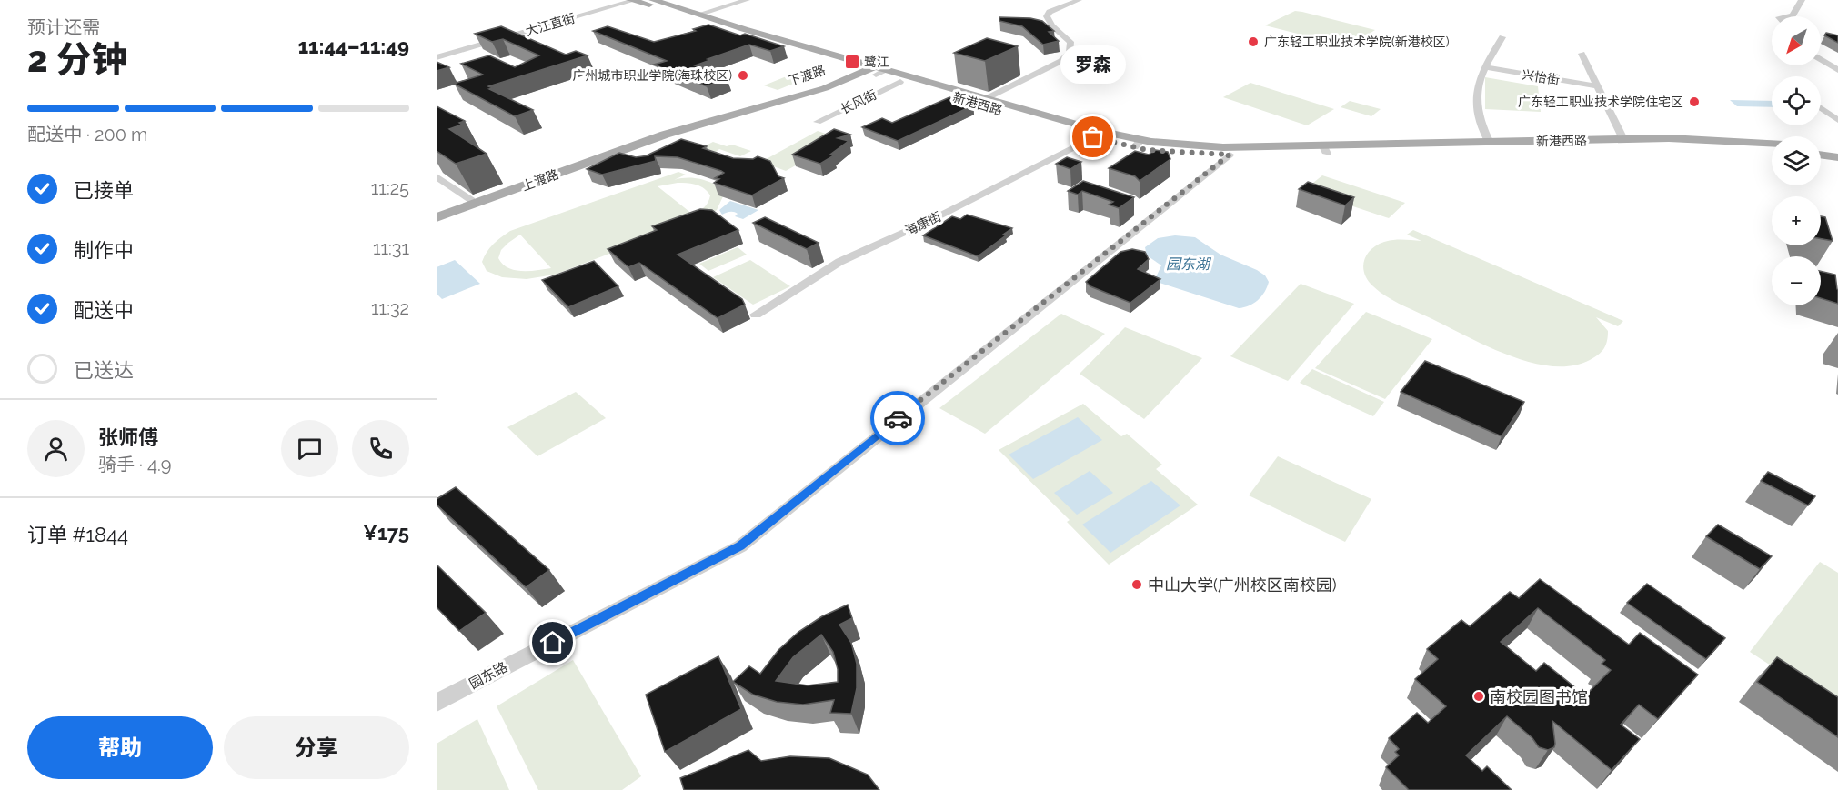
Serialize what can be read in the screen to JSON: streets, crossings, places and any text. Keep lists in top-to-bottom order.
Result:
{
  "streets": {
    "main road": ["下渡路", "新港西路", "上渡路"],
    "street": [
      "大江直街",
      "兴怡街",
      "长风街",
      "海康街",
      "园东路"
    ]
  },
  "crossings": [
    ["下渡路", "新港西路"],
    ["下渡路", "上渡路"],
    ["长风街", "新港西路"],
    ["新港西路", "海康街"],
    ["新港西路", "园东路"]
  ],
  "water": ["园东湖"],
  "places": {
    "other": [
      "广东轻工职业技术学院(新港校区)",
      "广州城市职业学院(海珠校区)",
      "广东轻工职业技术学院住宅区",
      "罗森",
      "中山大学(广州校区南校园)",
      "南校园图书馆"
    ],
    "transit": ["鹭江"]
  },
  "north": "bottom left",
  "page": {
    "heading": ["2 分钟", "预计还需", "11:44–11:49"],
    "panel": [
      "张师傅",
      "骑手 · 4.9",
      "订单 #1844",
      "¥175"
    ],
    "map_buttons": ["+", "−"],
    "bubble": "罗森",
    "bar": "配送中 · 200 m",
    "list": [
      ["已接单", "11:25"],
      ["制作中", "11:31"],
      ["配送中", "11:32"],
      "已送达"
    ],
    "buttons": ["帮助", "分享"]
  }
}
